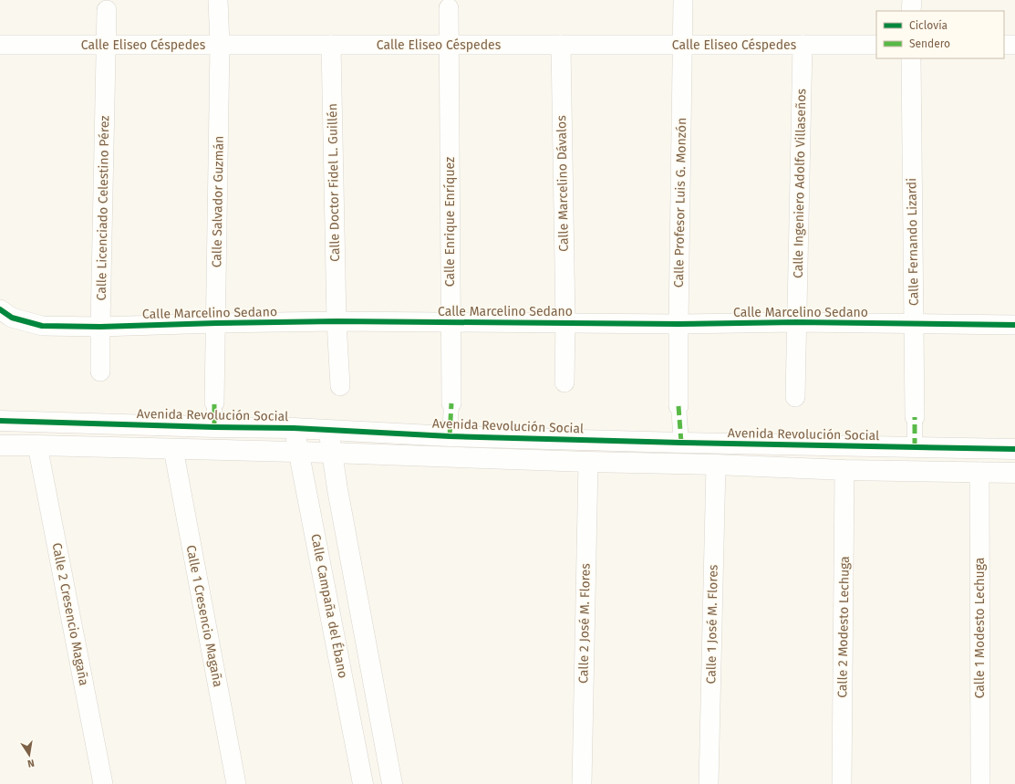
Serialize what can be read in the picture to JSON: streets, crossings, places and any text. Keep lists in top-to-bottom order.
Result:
{
  "streets": {
    "street": [
      "Calle Eliseo Céspedes",
      "Calle Doctor Fidel L. Guillén",
      "Calle Marcelino Dávalos",
      "Calle Ingeniero Adolfo Villaseños",
      "Calle Salvador Guzmán",
      "Calle Profesor Luis G. Monzón",
      "Calle Licenciado Celestino Pérez",
      "Calle Enrique Enríquez",
      "Calle Fernando Lizardi",
      "Calle Marcelino Sedano",
      "Avenida Revolución Social",
      "Calle Campaña del Ébano",
      "Calle 2 Cresencio Magaña",
      "Calle 1 Cresencio Magaña",
      "Calle 2 José M. Flores",
      "Calle 1 José M. Flores",
      "Calle 2 Modesto Lechuga",
      "Calle 1 Modesto Lechuga"
    ]
  },
  "crossings": [
    ["Calle Eliseo Céspedes", "Calle Doctor Fidel L. Guillén"],
    ["Calle Eliseo Céspedes", "Calle Marcelino Dávalos"],
    ["Calle Eliseo Céspedes", "Calle Ingeniero Adolfo Villaseños"],
    ["Calle Eliseo Céspedes", "Calle Salvador Guzmán"],
    ["Calle Eliseo Céspedes", "Calle Profesor Luis G. Monzón"],
    ["Calle Eliseo Céspedes", "Calle Licenciado Celestino Pérez"],
    ["Calle Eliseo Céspedes", "Calle Enrique Enríquez"],
    ["Calle Doctor Fidel L. Guillén", "Calle Marcelino Sedano"],
    ["Calle Marcelino Dávalos", "Calle Marcelino Sedano"],
    ["Calle Ingeniero Adolfo Villaseños", "Calle Marcelino Sedano"],
    ["Calle Salvador Guzmán", "Calle Marcelino Sedano"],
    ["Calle Profesor Luis G. Monzón", "Calle Marcelino Sedano"],
    ["Calle Licenciado Celestino Pérez", "Calle Marcelino Sedano"],
    ["Calle Enrique Enríquez", "Calle Marcelino Sedano"],
    ["Calle Enrique Enríquez", "Avenida Revolución Social"],
    ["Calle Fernando Lizardi", "Calle Marcelino Sedano"],
    ["Calle Fernando Lizardi", "Avenida Revolución Social"],
    ["Avenida Revolución Social", "Calle Campaña del Ébano"]
  ],
  "legend": ["Ciclovía", "Sendero"],
  "north": "bottom"
}
